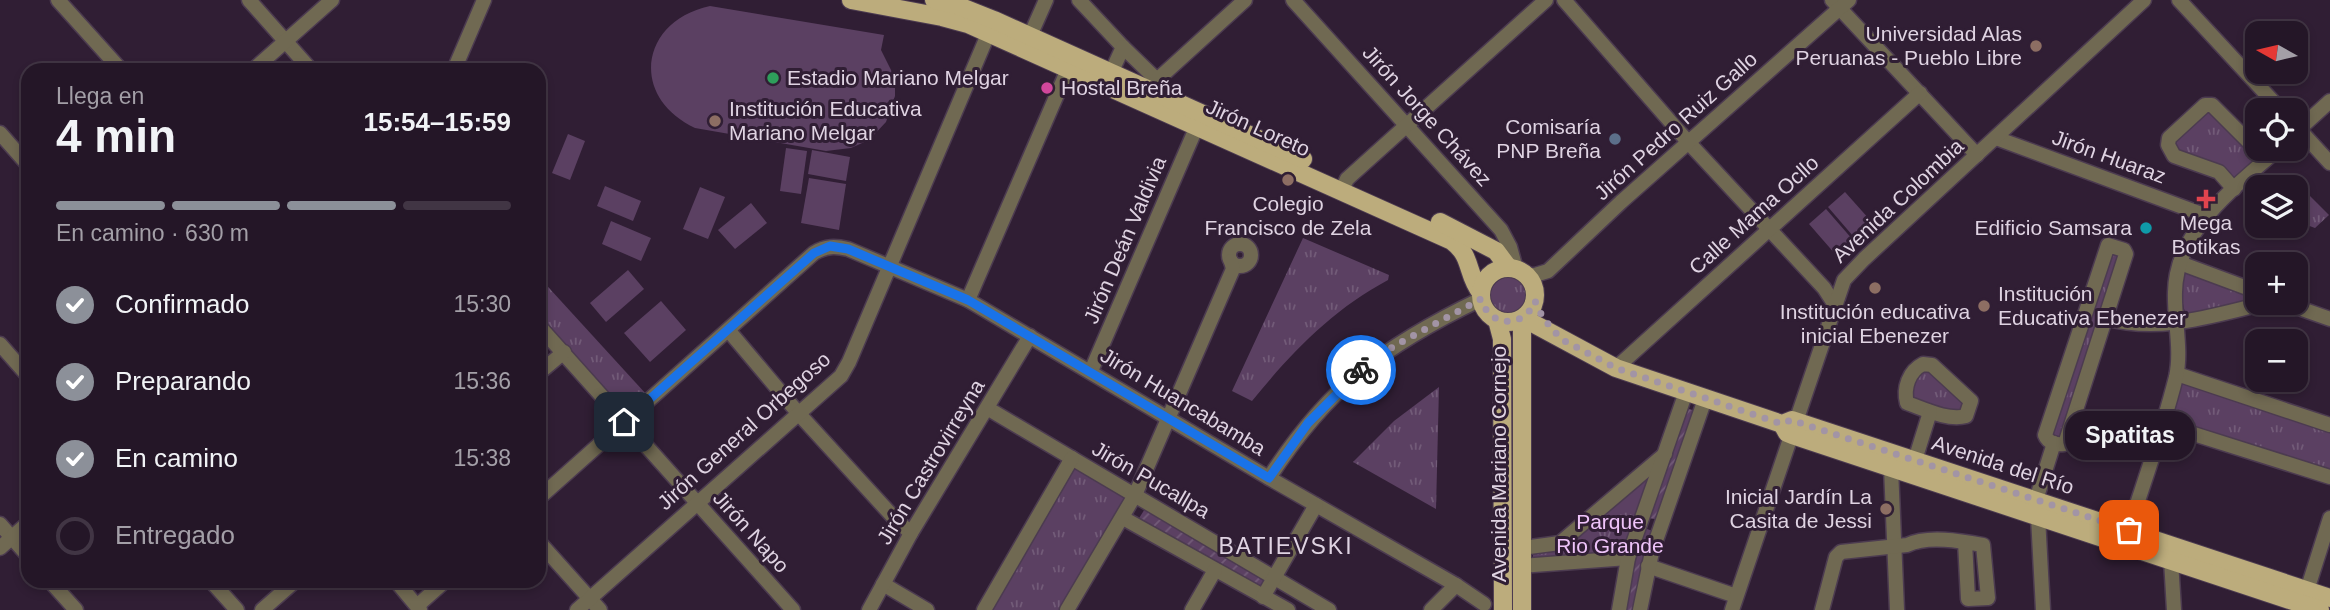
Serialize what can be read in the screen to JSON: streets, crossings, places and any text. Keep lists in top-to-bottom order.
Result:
{
  "streets": {
    "main road": ["Jirón Loreto", "Avenida Mariano Cornejo", "Avenida del Río"],
    "street": [
      "Jirón Jorge Chávez",
      "Jirón Pedro Ruiz Gallo",
      "Jirón Huaraz",
      "Avenida Colombia",
      "Calle Mama Ocllo",
      "Jirón Deán Valdivia",
      "Jirón Huancabamba",
      "Jirón General Orbegoso",
      "Jirón Castrovirreyna",
      "Jirón Pucallpa",
      "Jirón Napo"
    ]
  },
  "crossings": [
    ["Jirón Jorge Chávez", "Jirón Pedro Ruiz Gallo"],
    ["Jirón Jorge Chávez", "Jirón Loreto"],
    ["Jirón Jorge Chávez", "Avenida Mariano Cornejo"],
    ["Jirón Jorge Chávez", "Avenida del Río"],
    ["Jirón Pedro Ruiz Gallo", "Jirón Loreto"],
    ["Jirón Pedro Ruiz Gallo", "Avenida Mariano Cornejo"],
    ["Jirón Pedro Ruiz Gallo", "Avenida del Río"],
    ["Jirón Loreto", "Jirón Deán Valdivia"],
    ["Jirón Loreto", "Jirón General Orbegoso"],
    ["Jirón Loreto", "Avenida Mariano Cornejo"],
    ["Jirón Loreto", "Avenida del Río"],
    ["Jirón Huaraz", "Avenida Colombia"],
    ["Avenida Colombia", "Avenida del Río"],
    ["Calle Mama Ocllo", "Avenida del Río"],
    ["Jirón Deán Valdivia", "Jirón Huancabamba"],
    ["Jirón Huancabamba", "Jirón General Orbegoso"],
    ["Jirón Huancabamba", "Jirón Castrovirreyna"],
    ["Jirón Huancabamba", "Jirón Napo"],
    ["Jirón General Orbegoso", "Jirón Napo"],
    ["Jirón Castrovirreyna", "Jirón Pucallpa"],
    ["Avenida Mariano Cornejo", "Avenida del Río"]
  ],
  "districts": ["BATIEVSKI"],
  "parks": ["Parque Rio Grande"],
  "places": {
    "other": [
      "Universidad Alas Peruanas - Pueblo Libre",
      "Estadio Mariano Melgar",
      "Hostal Breña",
      "Institución Educativa Mariano Melgar",
      "Comisaría PNP Breña",
      "Colegio Francisco de Zela",
      "Edificio Samsara",
      "Institución educativa inicial Ebenezer",
      "Institución Educativa Ebenezer",
      "Inicial Jardín La Casita de Jessi",
      "Spatitas"
    ],
    "health": ["Mega Botikas"]
  },
  "north": "left",
  "page": {
    "map_buttons": ["+", "−"],
    "heading": ["4 min", "Llega en", "15:54–15:59"],
    "bar": "En camino · 630 m",
    "list": [
      ["Confirmado", "15:30"],
      ["Preparando", "15:36"],
      ["En camino", "15:38"],
      "Entregado"
    ],
    "bubble": "Spatitas"
  }
}
